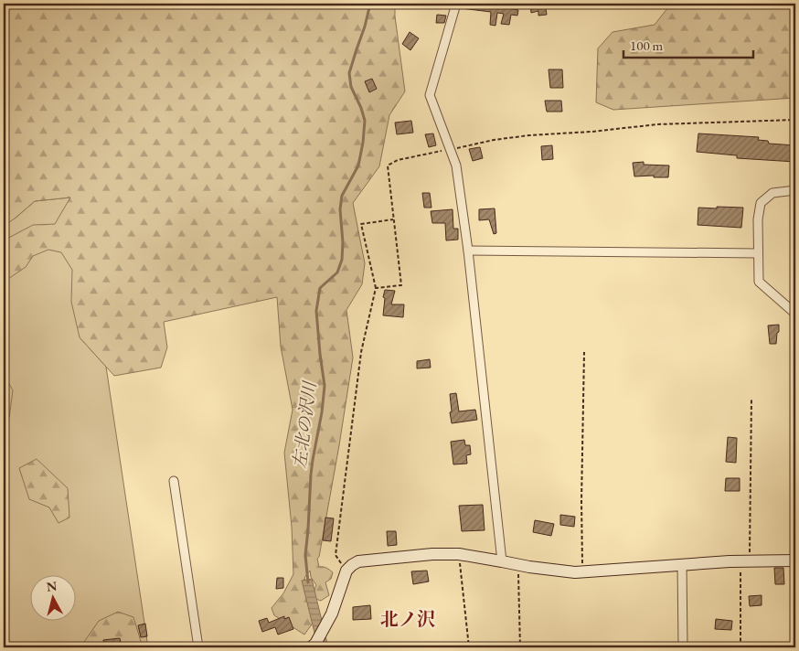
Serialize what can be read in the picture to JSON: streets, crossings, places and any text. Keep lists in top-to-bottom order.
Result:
{
  "districts": ["北ノ沢"],
  "water": ["左北の沢川"],
  "scale_bar": "100 m",
  "north": "top"
}
